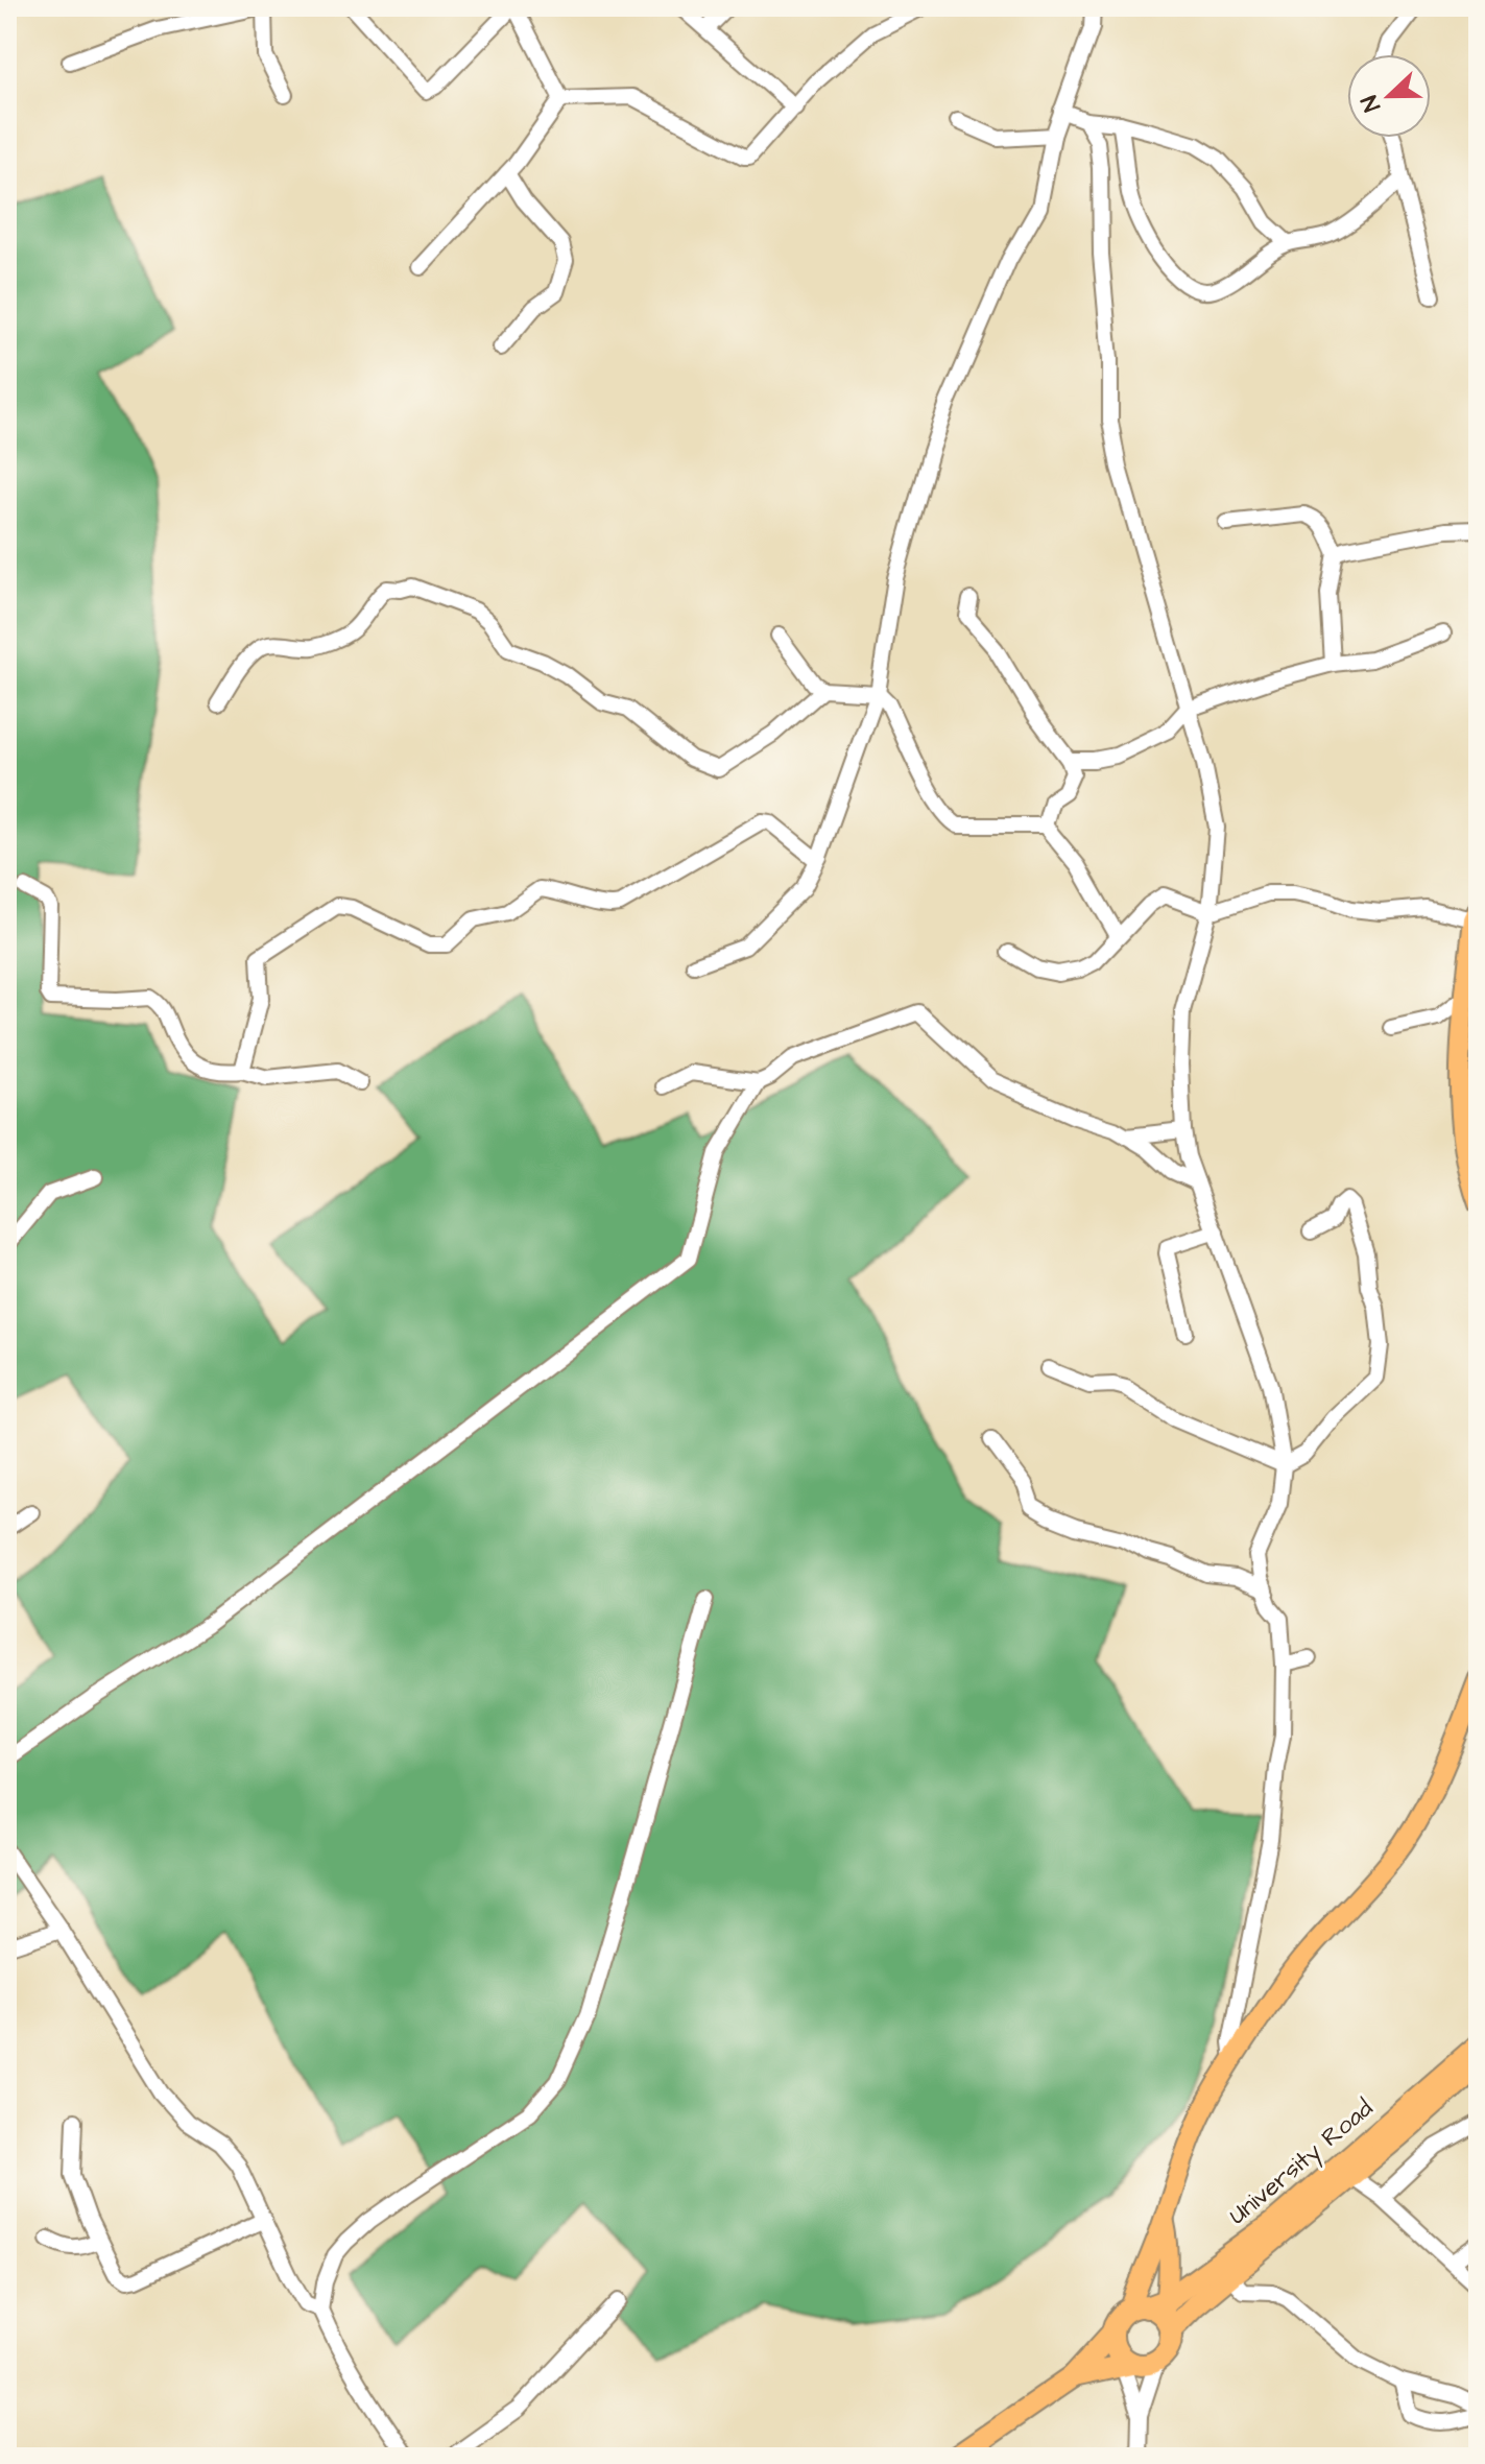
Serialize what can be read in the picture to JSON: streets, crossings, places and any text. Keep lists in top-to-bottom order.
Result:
{
  "streets": {
    "highway": ["University Road"]
  },
  "north": "left"
}
